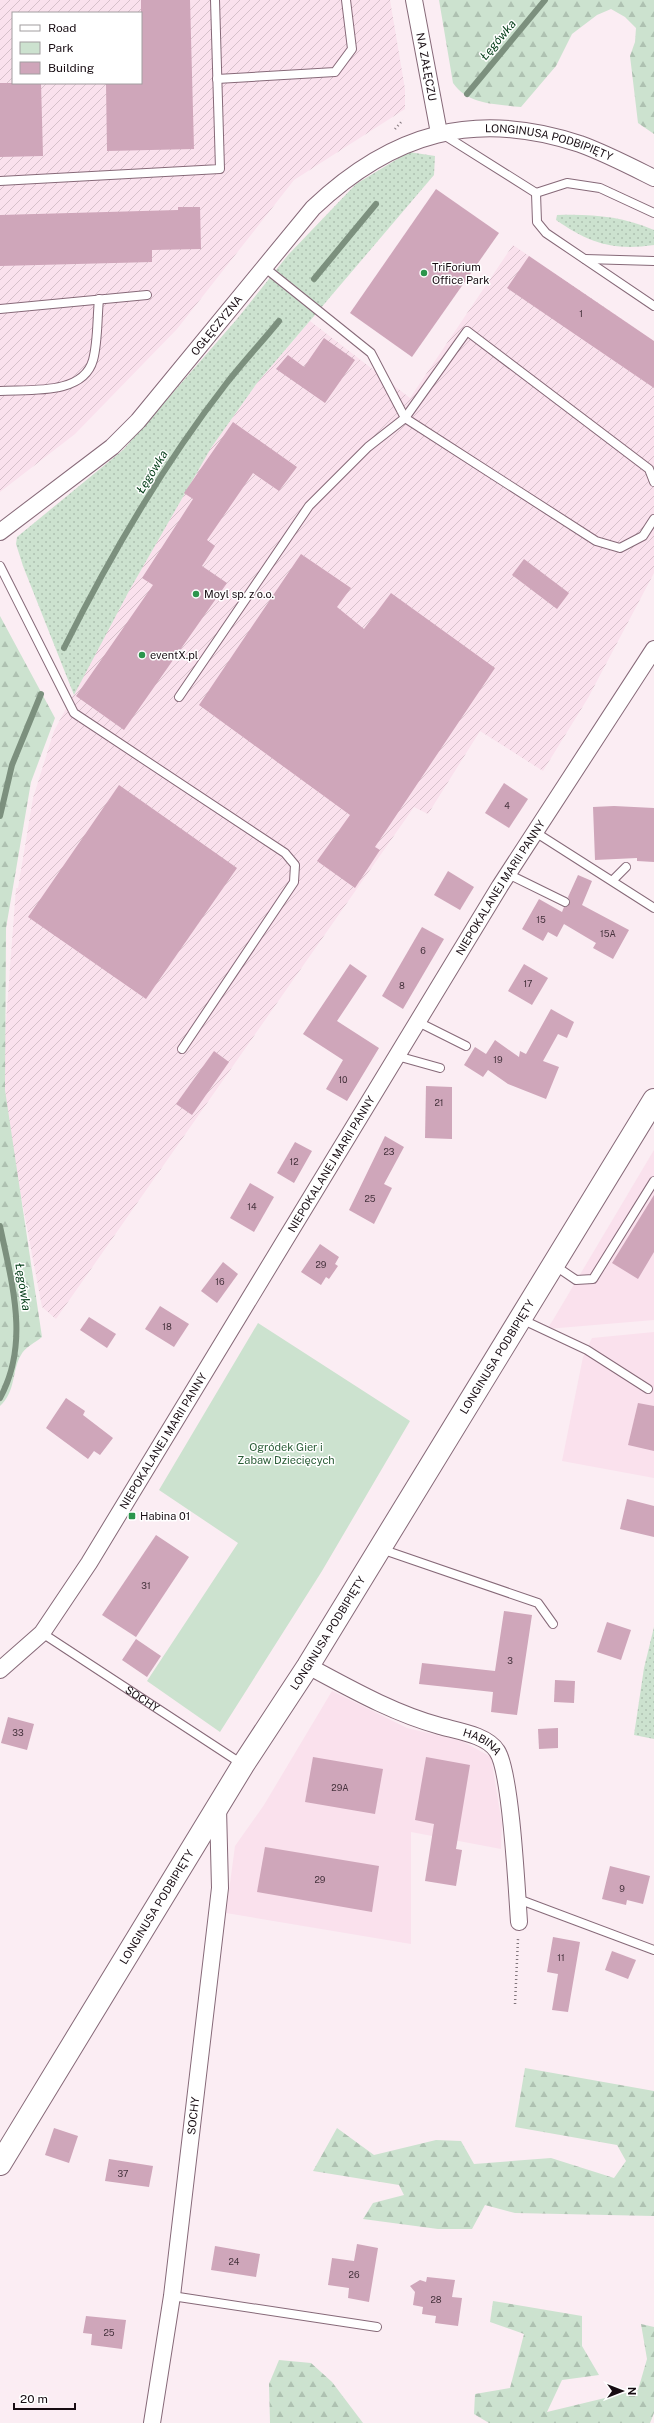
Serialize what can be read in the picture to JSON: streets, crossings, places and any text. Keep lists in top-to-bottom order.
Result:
{
  "streets": {
    "street": [
      "NA ZAŁĘCZU",
      "LONGINUSA PODBIPIĘTY",
      "OGŁĘCZYZNA",
      "NIEPOKALANEJ MARII PANNY",
      "SOCHY",
      "HABINA"
    ]
  },
  "crossings": [
    ["NA ZAŁĘCZU", "LONGINUSA PODBIPIĘTY"],
    ["NA ZAŁĘCZU", "OGŁĘCZYZNA"],
    ["LONGINUSA PODBIPIĘTY", "OGŁĘCZYZNA"],
    ["LONGINUSA PODBIPIĘTY", "SOCHY"],
    ["LONGINUSA PODBIPIĘTY", "HABINA"],
    ["NIEPOKALANEJ MARII PANNY", "SOCHY"]
  ],
  "water": ["Łęgówka"],
  "parks": ["Ogródek Gier i Zabaw Dziecięcych"],
  "places": {
    "other": ["TriForium Office Park", "Moyl sp. z o.o.", "eventX.pl"],
    "transit": ["Habina 01"]
  },
  "house_numbers": [
    "1",
    "4",
    "15",
    "15A",
    "6",
    "17",
    "8",
    "19",
    "10",
    "21",
    "23",
    "12",
    "25",
    "14",
    "29",
    "16",
    "18",
    "31",
    "3",
    "33",
    "29A",
    "29",
    "9",
    "11",
    "37",
    "24",
    "26",
    "28",
    "25"
  ],
  "legend": ["Road", "Park", "Building"],
  "scale_bar": "20 m",
  "north": "right"
}
